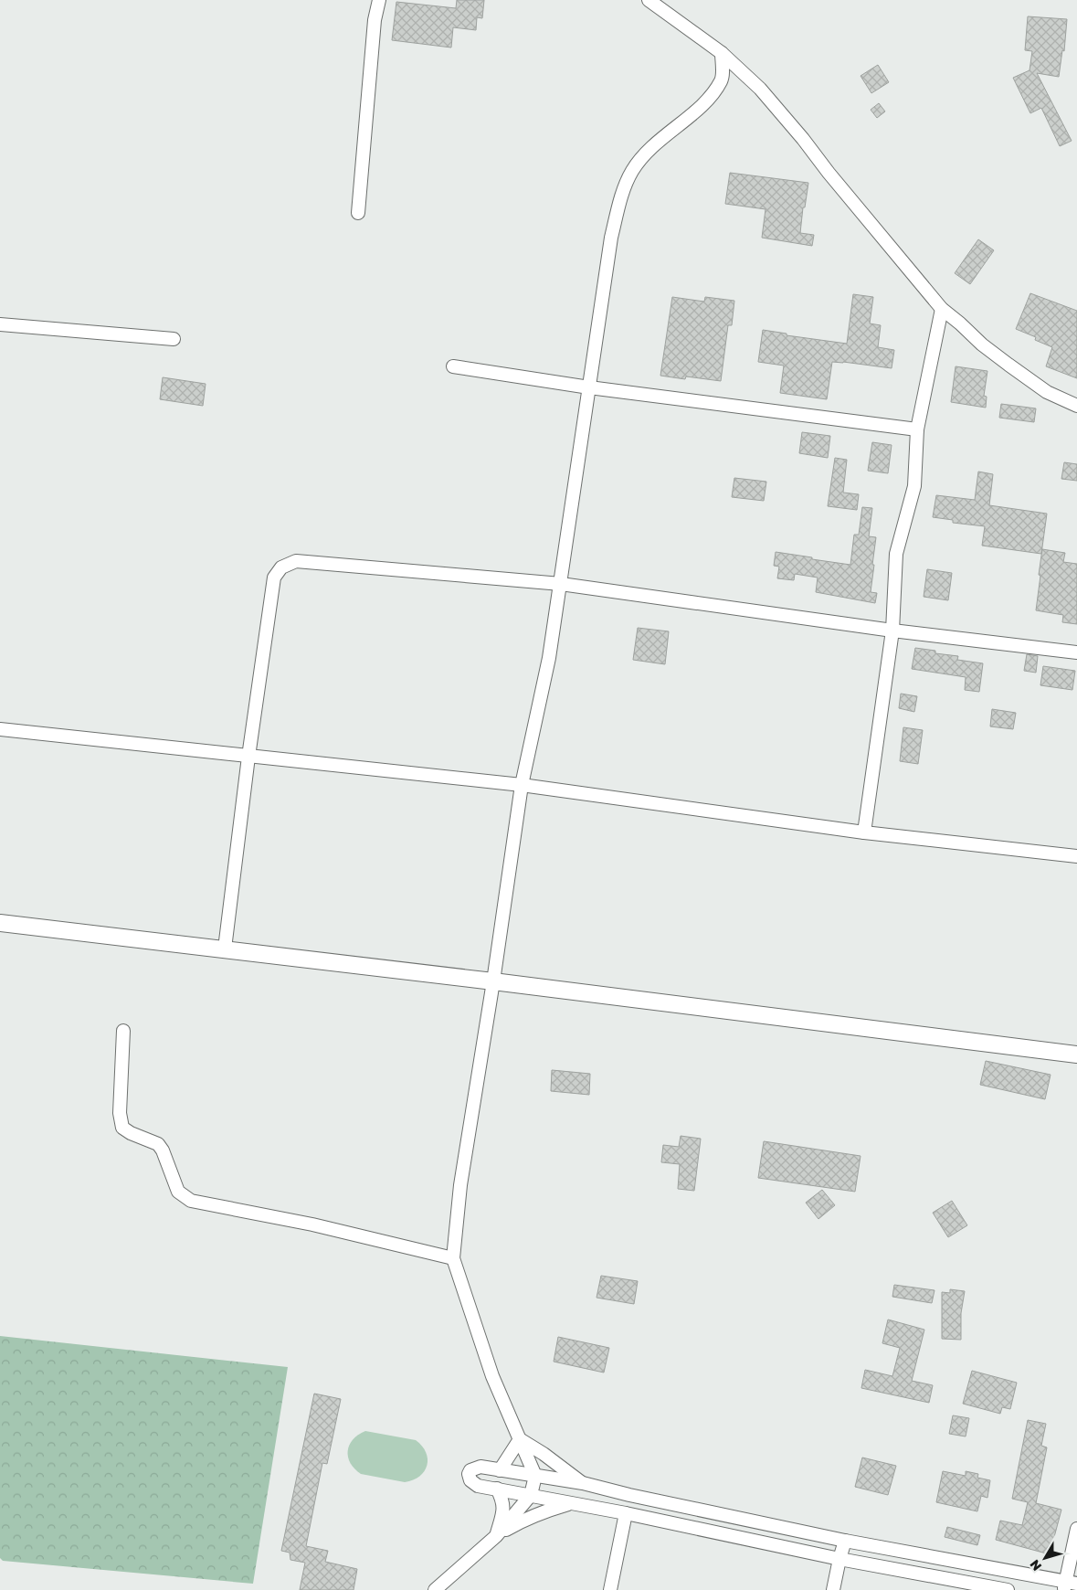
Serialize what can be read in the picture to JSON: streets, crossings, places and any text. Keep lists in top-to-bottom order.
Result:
{
  "north": "bottom left"
}
